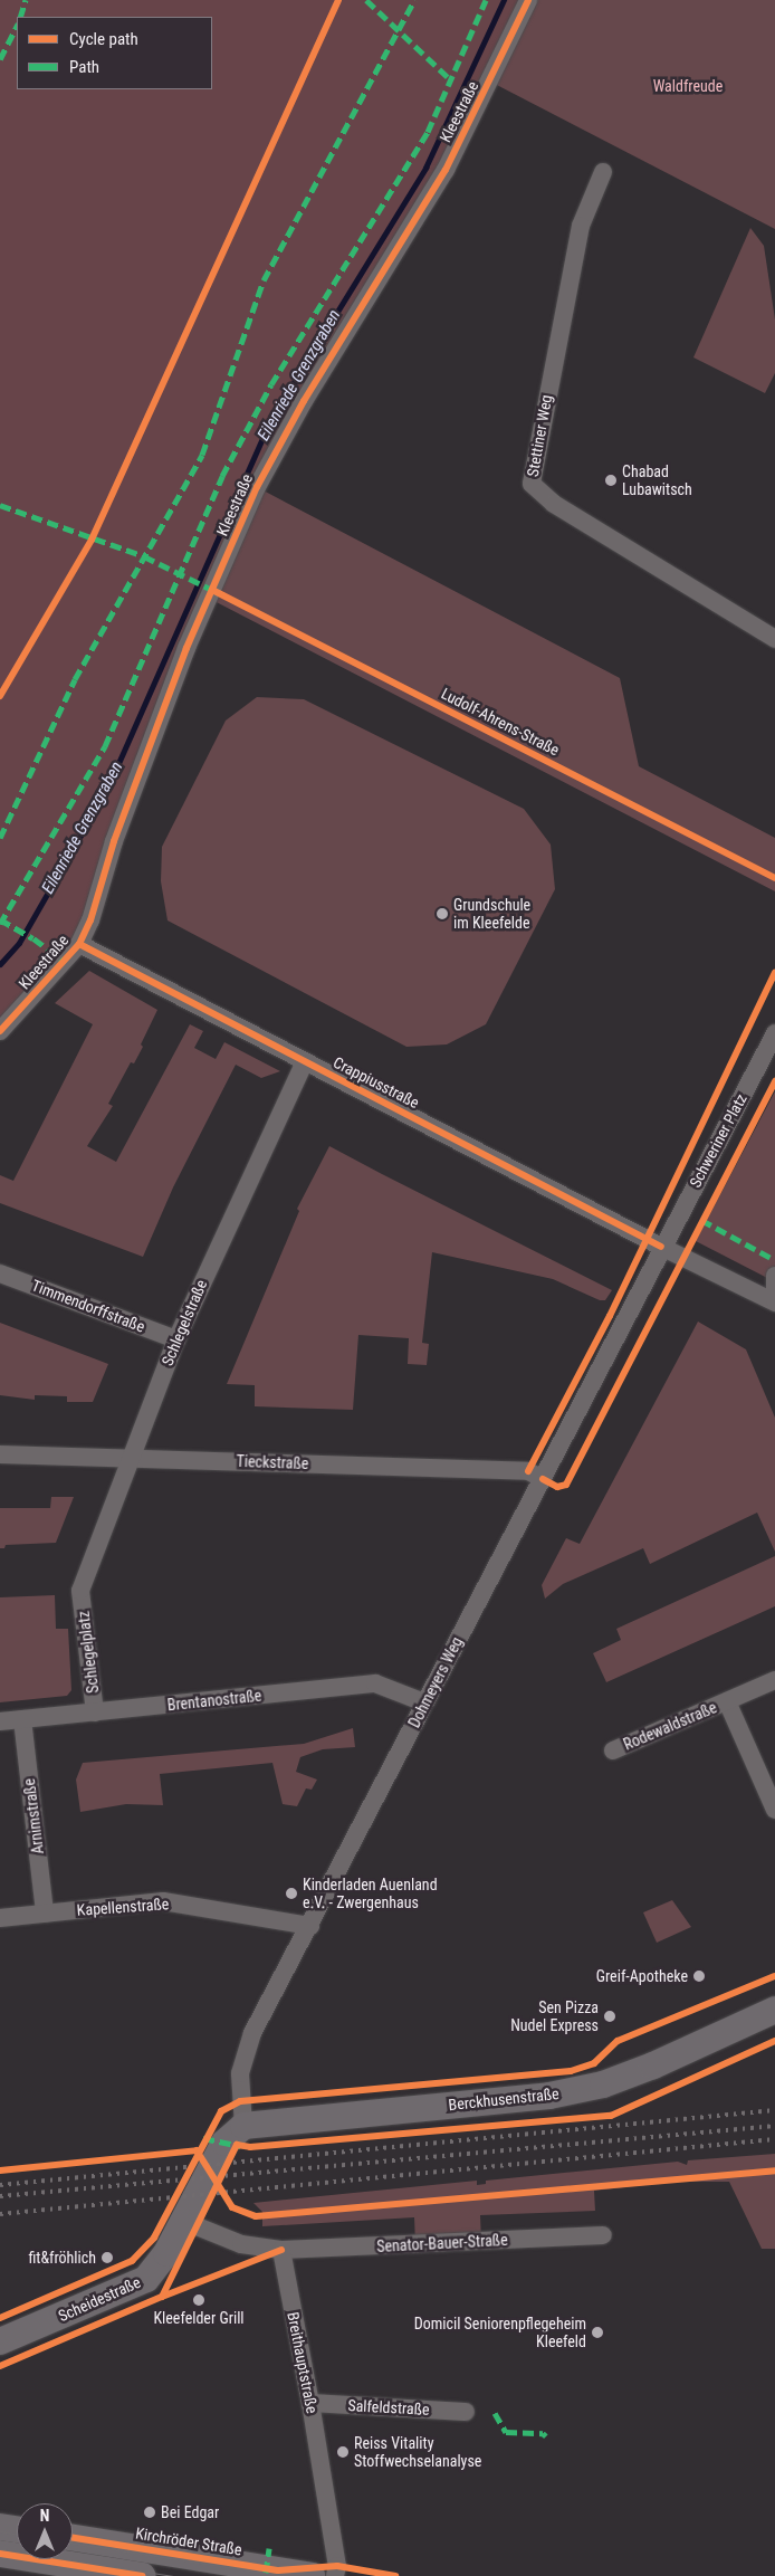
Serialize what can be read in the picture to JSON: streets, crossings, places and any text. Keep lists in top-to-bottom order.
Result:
{
  "streets": {
    "street": [
      "Kleestraße",
      "Stettiner Weg",
      "Crappiusstraße",
      "Schweriner Platz",
      "Timmendorffstraße",
      "Schlegelstraße",
      "Tieckstraße",
      "Schlegelplatz",
      "Dohmeyers Weg",
      "Brentanostraße",
      "Rodewaldstraße",
      "Arnimstraße",
      "Kapellenstraße",
      "Berckhusenstraße",
      "Senator-Bauer-Straße",
      "Scheidestraße",
      "Breithauptstraße",
      "Salfeldstraße",
      "Kirchröder Straße"
    ],
    "cycle path": ["Ludolf-Ahrens-Straße"]
  },
  "crossings": [
    ["Kleestraße", "Crappiusstraße"],
    ["Crappiusstraße", "Schweriner Platz"],
    ["Crappiusstraße", "Schlegelstraße"],
    ["Crappiusstraße", "Dohmeyers Weg"],
    ["Schweriner Platz", "Dohmeyers Weg"],
    ["Timmendorffstraße", "Schlegelstraße"],
    ["Schlegelstraße", "Tieckstraße"],
    ["Schlegelstraße", "Schlegelplatz"],
    ["Tieckstraße", "Dohmeyers Weg"],
    ["Schlegelplatz", "Brentanostraße"],
    ["Dohmeyers Weg", "Brentanostraße"],
    ["Dohmeyers Weg", "Kapellenstraße"],
    ["Dohmeyers Weg", "Berckhusenstraße"],
    ["Dohmeyers Weg", "Scheidestraße"],
    ["Brentanostraße", "Arnimstraße"],
    ["Arnimstraße", "Kapellenstraße"],
    ["Berckhusenstraße", "Scheidestraße"],
    ["Senator-Bauer-Straße", "Breithauptstraße"],
    ["Breithauptstraße", "Salfeldstraße"]
  ],
  "water": ["Eilenriede Grenzgraben"],
  "parks": ["Waldfreude"],
  "places": [
    "Chabad Lubawitsch",
    "Grundschule im Kleefelde",
    "Kinderladen Auenland e.V. - Zwergenhaus",
    "Greif-Apotheke",
    "Sen Pizza Nudel Express",
    "fit&fröhlich",
    "Kleefelder Grill",
    "Domicil Seniorenpflegeheim Kleefeld",
    "Reiss Vitality Stoffwechselanalyse",
    "Bei Edgar"
  ],
  "legend": ["Cycle path", "Path"],
  "north": "top"
}
